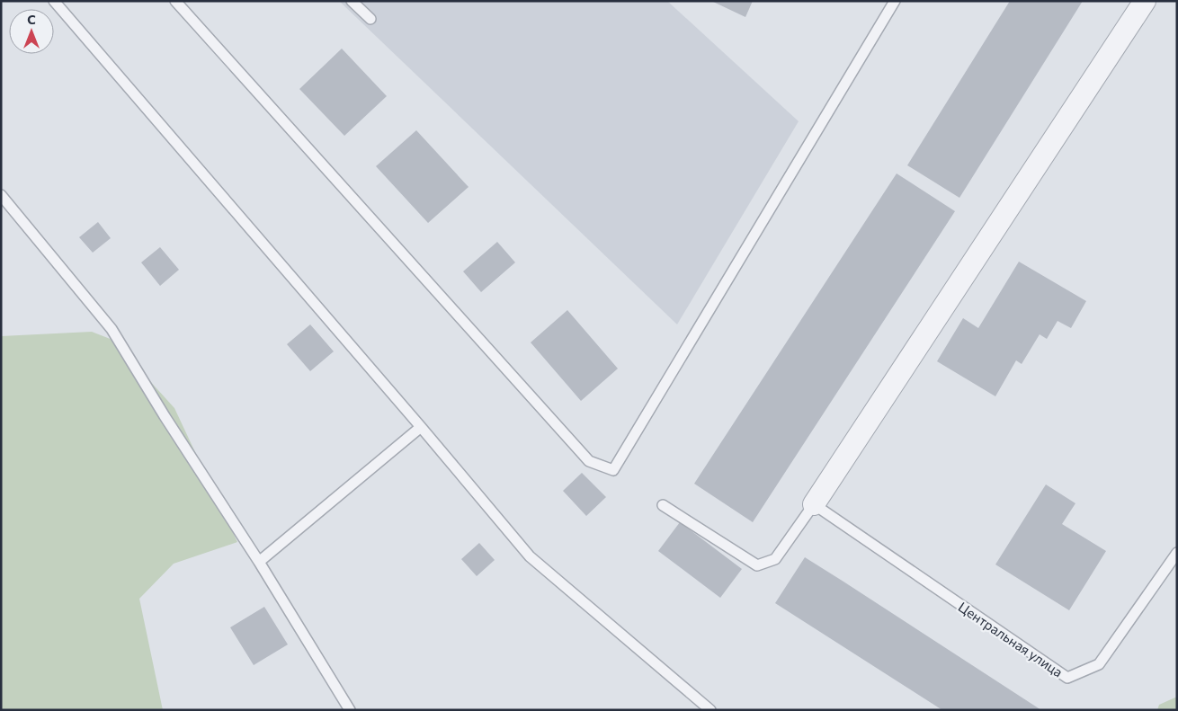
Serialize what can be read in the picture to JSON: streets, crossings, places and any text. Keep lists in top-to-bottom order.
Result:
{
  "streets": {
    "lane": ["Центральная улица"]
  },
  "north": "top"
}
